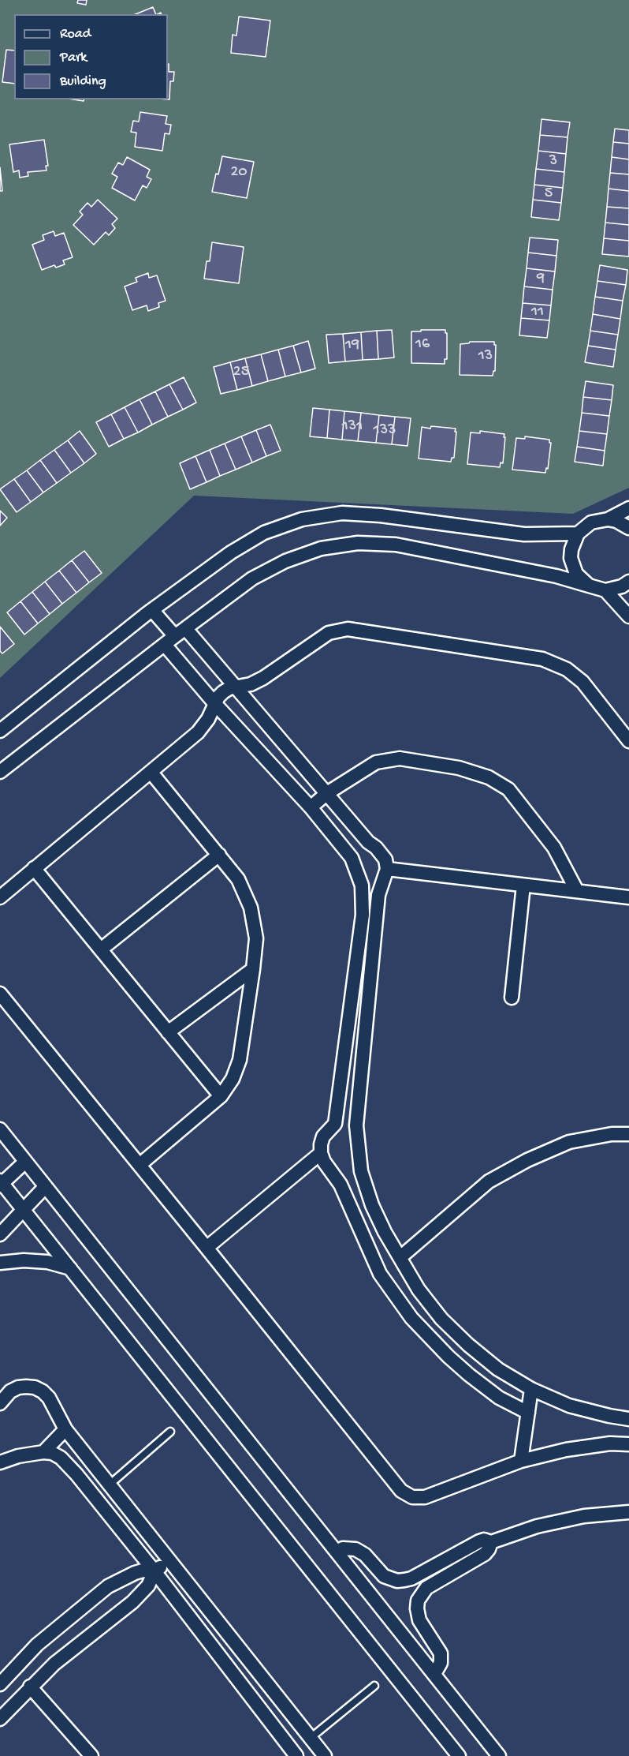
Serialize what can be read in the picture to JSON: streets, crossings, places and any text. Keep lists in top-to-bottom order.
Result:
{
  "house_numbers": [
    "3",
    "20",
    "5",
    "9",
    "11",
    "16",
    "19",
    "13",
    "25",
    "131",
    "133"
  ],
  "legend": ["Road", "Park", "Building"]
}
